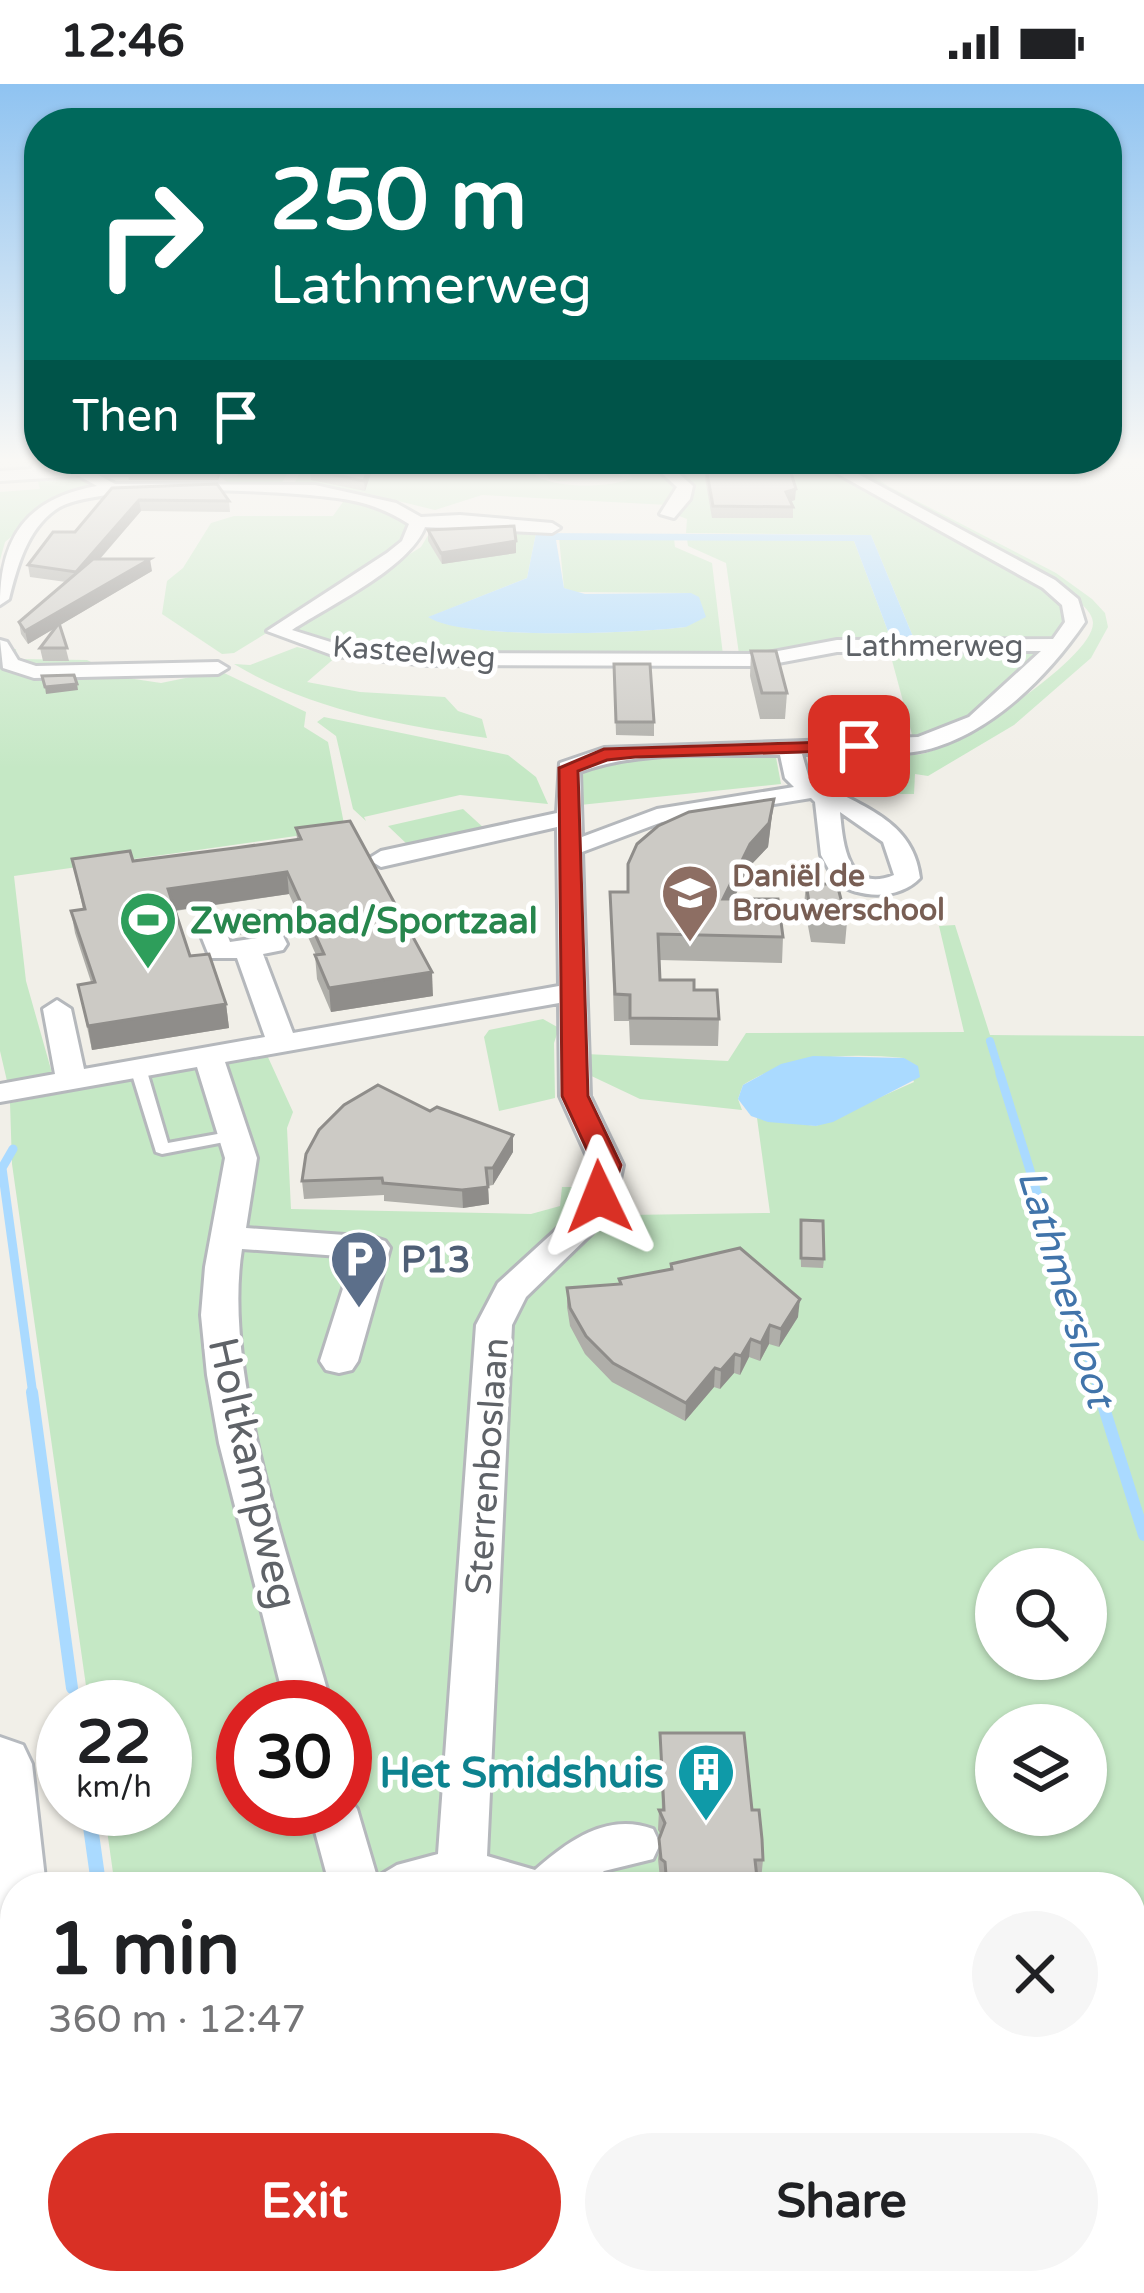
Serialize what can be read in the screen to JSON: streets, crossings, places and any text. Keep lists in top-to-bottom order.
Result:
{
  "streets": {
    "street": [
      "Lathmerweg",
      "Kasteelweg",
      "Sterrenboslaan",
      "Holtkampweg"
    ]
  },
  "crossings": [
    ["Lathmerweg", "Kasteelweg"],
    ["Lathmerweg", "Sterrenboslaan"]
  ],
  "water": ["Lathmersloot"],
  "places": {
    "school or university": ["Daniël de Brouwerschool"],
    "sports": ["Zwembad/Sportzaal"],
    "parking": ["P13"],
    "building": ["Het Smidshuis"]
  },
  "page": {
    "status": "12:46",
    "turn": ["250 m", "Lathmerweg"],
    "then": "Then",
    "speed": "22 km/h",
    "limit": "30",
    "heading": ["1 min", "360 m · 12:47"],
    "buttons": ["Exit", "Share"]
  }
}
